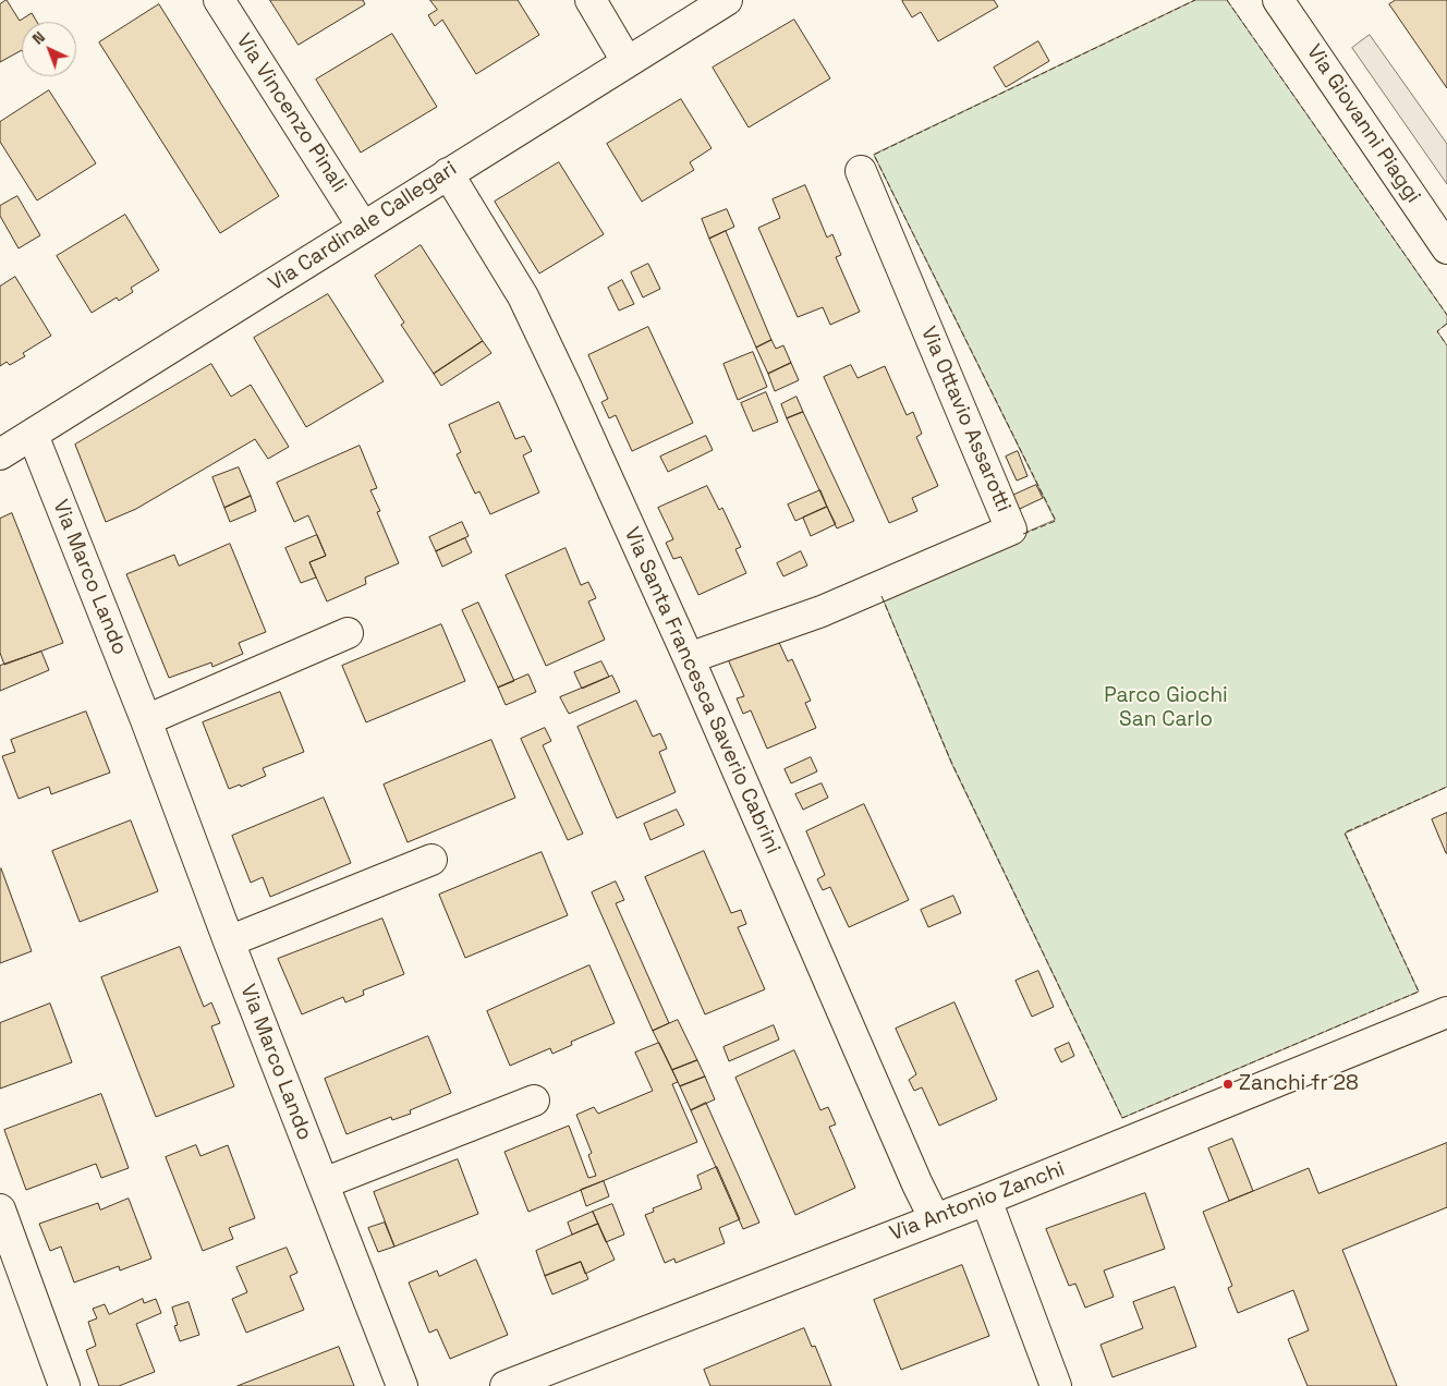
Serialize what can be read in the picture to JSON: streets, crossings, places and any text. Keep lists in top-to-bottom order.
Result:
{
  "streets": {
    "street": [
      "Via Vincenzo Pinali",
      "Via Giovanni Piaggi",
      "Via Cardinale Callegari",
      "Via Ottavio Assarotti",
      "Via Marco Lando",
      "Via Santa Francesca Saverio Cabrini",
      "Via Antonio Zanchi"
    ]
  },
  "crossings": [
    ["Via Vincenzo Pinali", "Via Cardinale Callegari"],
    ["Via Cardinale Callegari", "Via Marco Lando"],
    ["Via Cardinale Callegari", "Via Santa Francesca Saverio Cabrini"],
    ["Via Ottavio Assarotti", "Via Santa Francesca Saverio Cabrini"],
    ["Via Santa Francesca Saverio Cabrini", "Via Antonio Zanchi"]
  ],
  "parks": ["Parco Giochi San Carlo"],
  "places": ["Zanchi fr 28"],
  "north": "top left"
}
